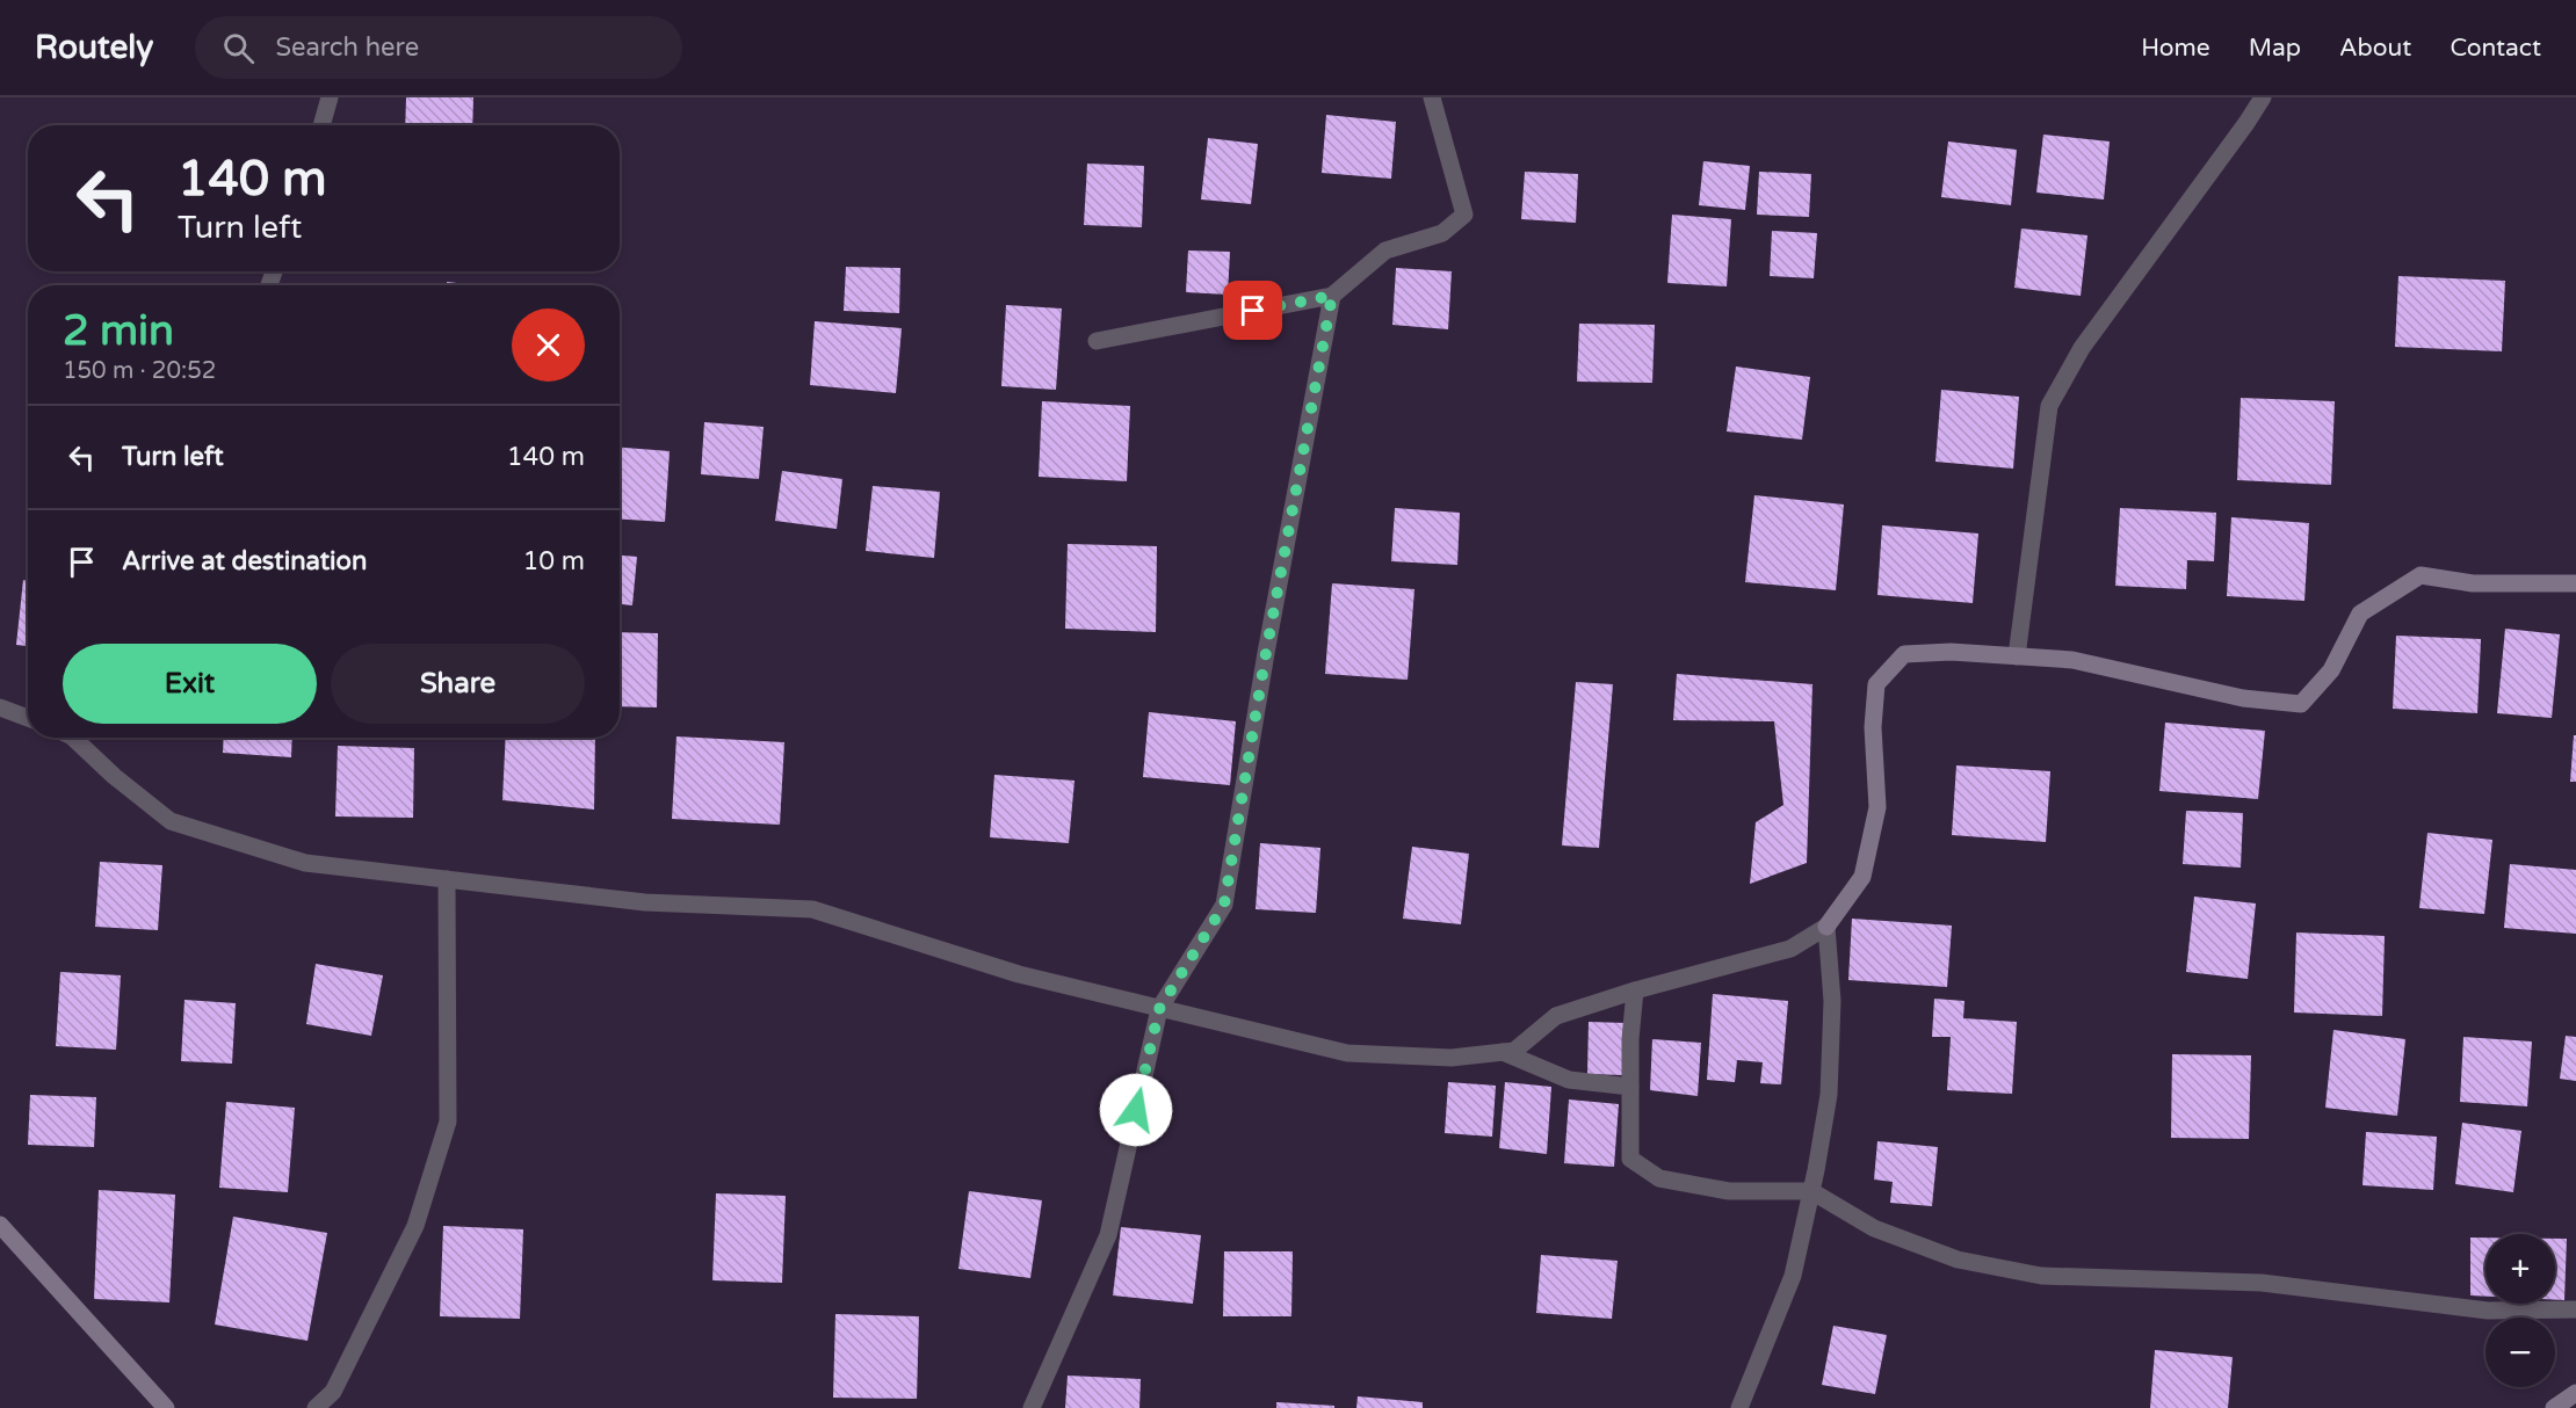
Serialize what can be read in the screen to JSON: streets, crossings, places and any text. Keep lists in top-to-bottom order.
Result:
{
  "page": {
    "header": "Routely",
    "search": "Search here",
    "nav": [
      "Home",
      "Map",
      "About",
      "Contact"
    ],
    "turn": ["140 m", "Turn left"],
    "heading": ["2 min", "150 m · 20:52"],
    "list": [
      {
        "name": "Turn left",
        "value": "140 m"
      },
      {
        "name": "Arrive at destination",
        "value": "10 m"
      }
    ],
    "buttons": ["Exit", "Share"],
    "map_buttons": ["+", "−"]
  }
}
